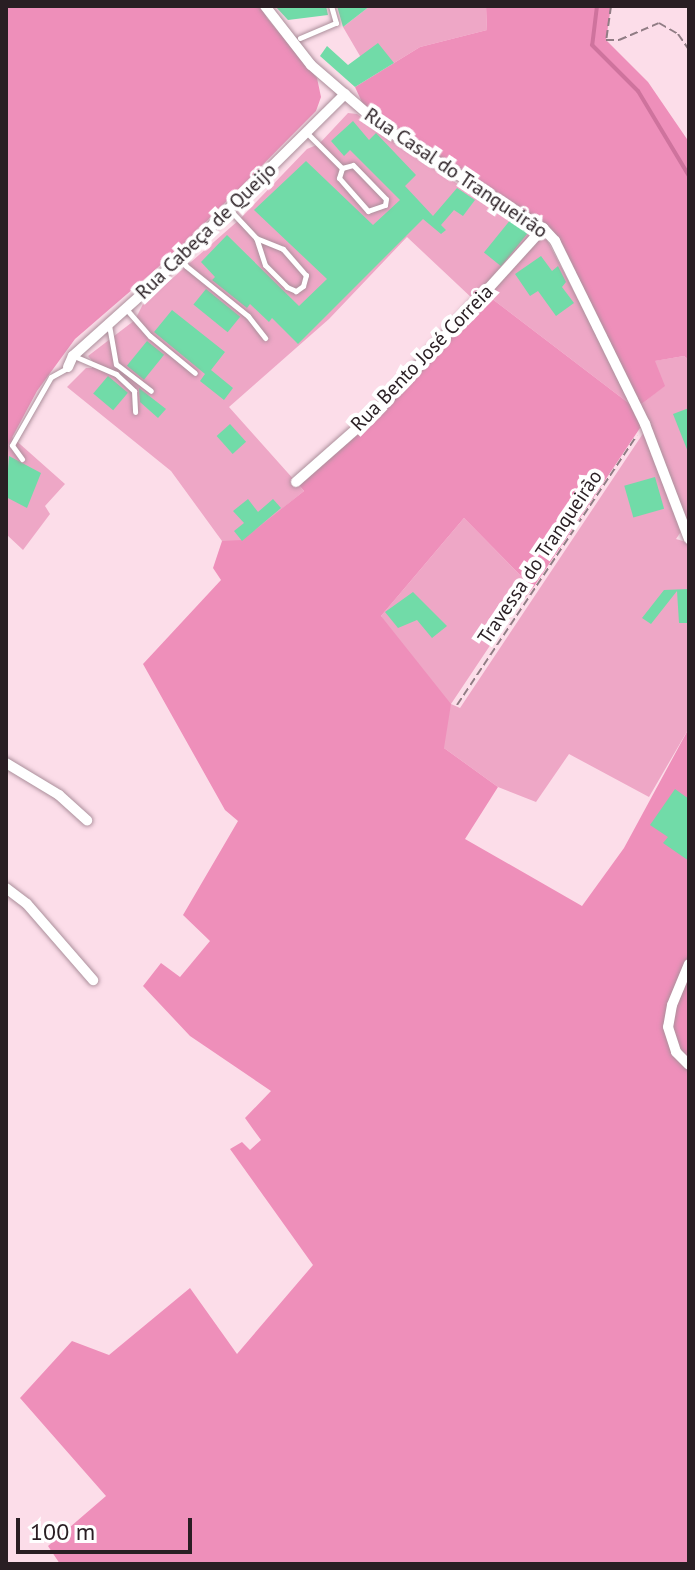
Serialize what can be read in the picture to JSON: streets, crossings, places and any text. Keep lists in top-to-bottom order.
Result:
{
  "streets": {
    "street": ["Rua Casal do Tranqueirão", "Rua Cabeça de Queijo", "Rua Bento José Correia"],
    "path": ["Travessa do Tranqueirão"]
  },
  "crossings": [
    ["Rua Casal do Tranqueirão", "Rua Cabeça de Queijo"],
    ["Rua Casal do Tranqueirão", "Rua Bento José Correia"],
    ["Rua Casal do Tranqueirão", "Travessa do Tranqueirão"]
  ],
  "scale_bar": "100 m"
}
